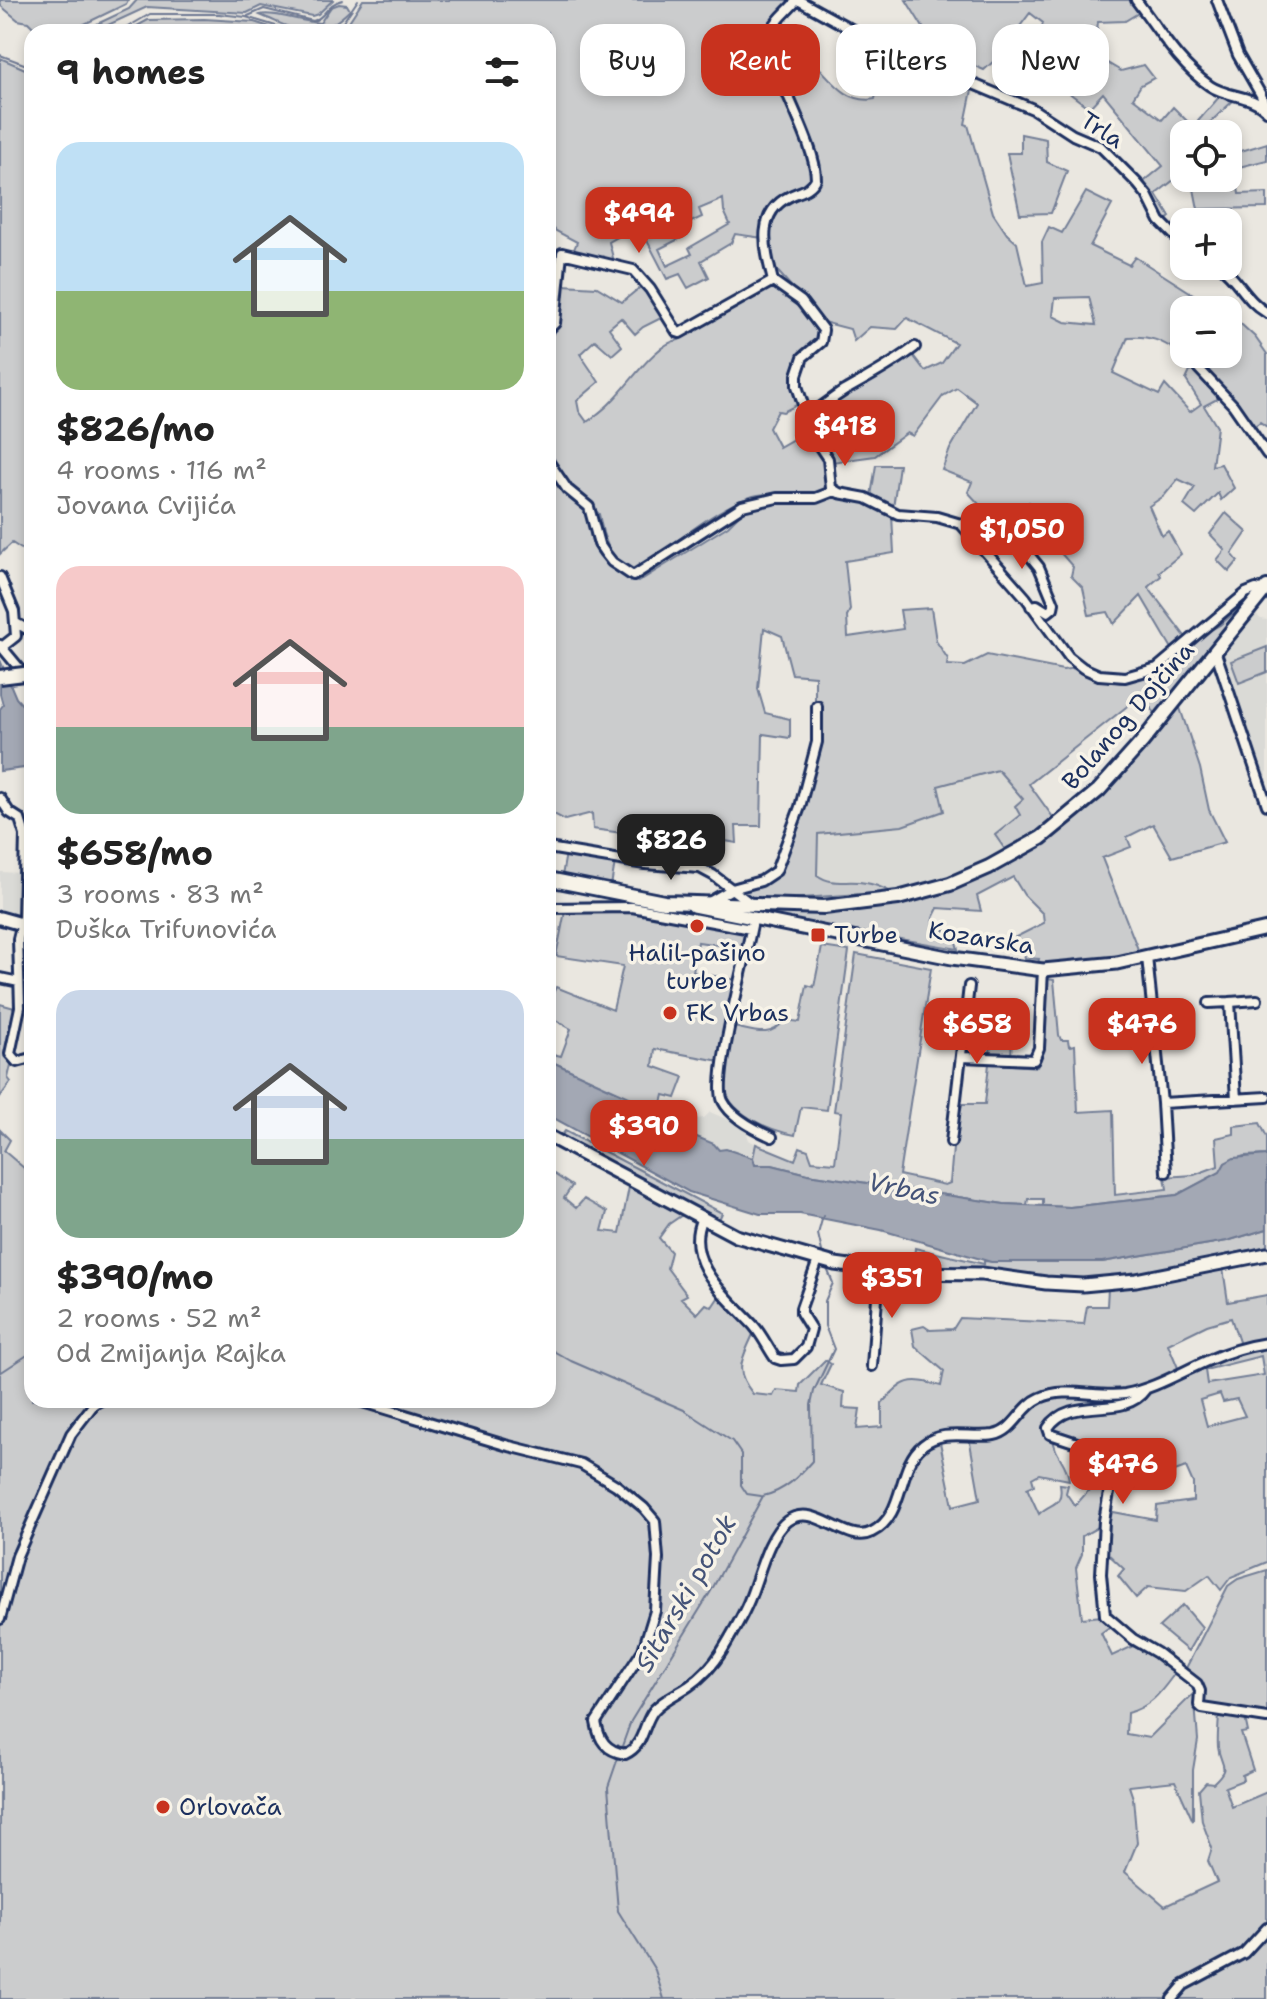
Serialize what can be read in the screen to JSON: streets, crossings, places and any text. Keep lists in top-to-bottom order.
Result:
{
  "streets": {
    "main road": ["Bolanog Dojčina", "Kozarska"],
    "street": ["Trla"]
  },
  "crossings": [
    ["Bolanog Dojčina", "Kozarska"]
  ],
  "water": ["Vrbas", "Sitarski potok"],
  "places": {
    "other": ["Halil-pašino turbe", "FK Vrbas", "Orlovača"],
    "transit": ["Turbe"]
  },
  "page": {
    "chip": [
      "Buy",
      "Rent",
      "Filters",
      "New"
    ],
    "heading": "9 homes",
    "map_buttons": ["+", "−"],
    "list": [
      {
        "name": "$826/mo",
        "note": "4 rooms · 116 m² · Jovana Cvijića"
      },
      {
        "name": "$658/mo",
        "note": "3 rooms · 83 m² · Duška Trifunovića"
      },
      {
        "name": "$390/mo",
        "note": "2 rooms · 52 m² · Od Zmijanja Rajka"
      }
    ],
    "price": [
      "$494",
      "$418",
      "$1,050",
      "$826",
      "$658",
      "$476",
      "$390",
      "$351",
      "$476"
    ]
  }
}
